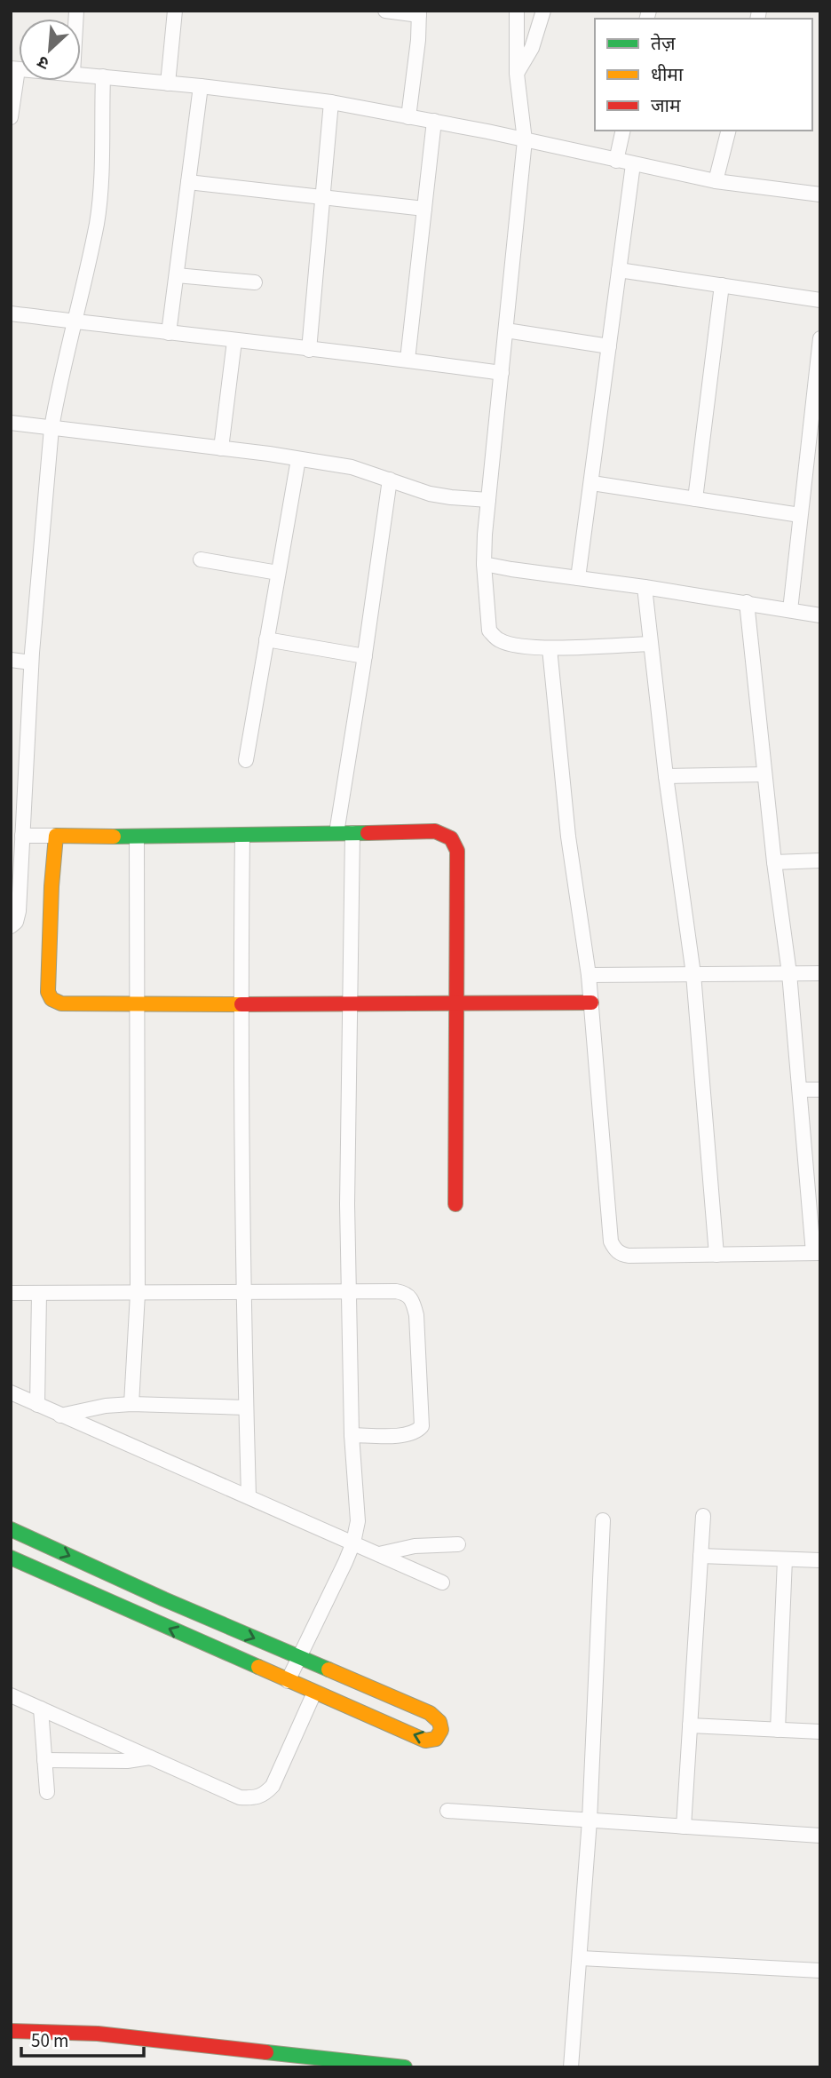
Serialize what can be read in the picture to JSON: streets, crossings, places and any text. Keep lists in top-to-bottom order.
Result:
{
  "legend": ["तेज़", "धीमा", "जाम"],
  "scale_bar": "50 m",
  "north": "bottom left"
}
